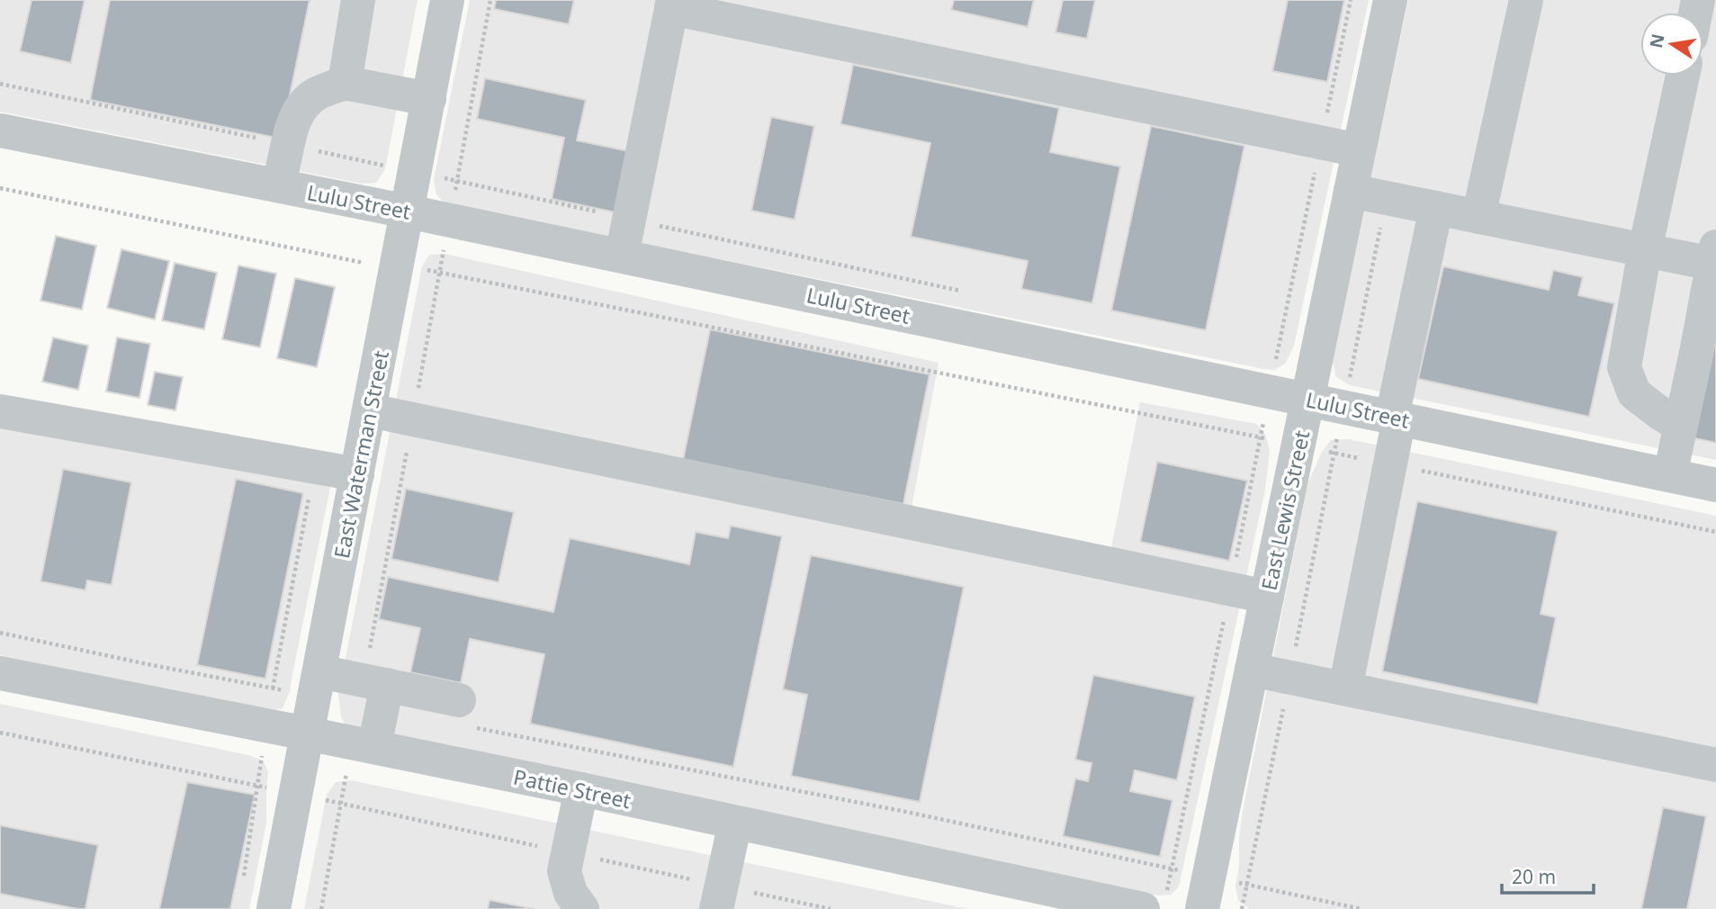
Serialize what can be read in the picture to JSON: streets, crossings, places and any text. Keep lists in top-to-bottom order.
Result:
{
  "streets": {
    "street": [
      "Lulu Street",
      "East Waterman Street",
      "East Lewis Street",
      "Pattie Street"
    ]
  },
  "crossings": [
    ["Lulu Street", "East Waterman Street"],
    ["Lulu Street", "East Lewis Street"],
    ["East Waterman Street", "Pattie Street"]
  ],
  "scale_bar": "20 m",
  "north": "left"
}
